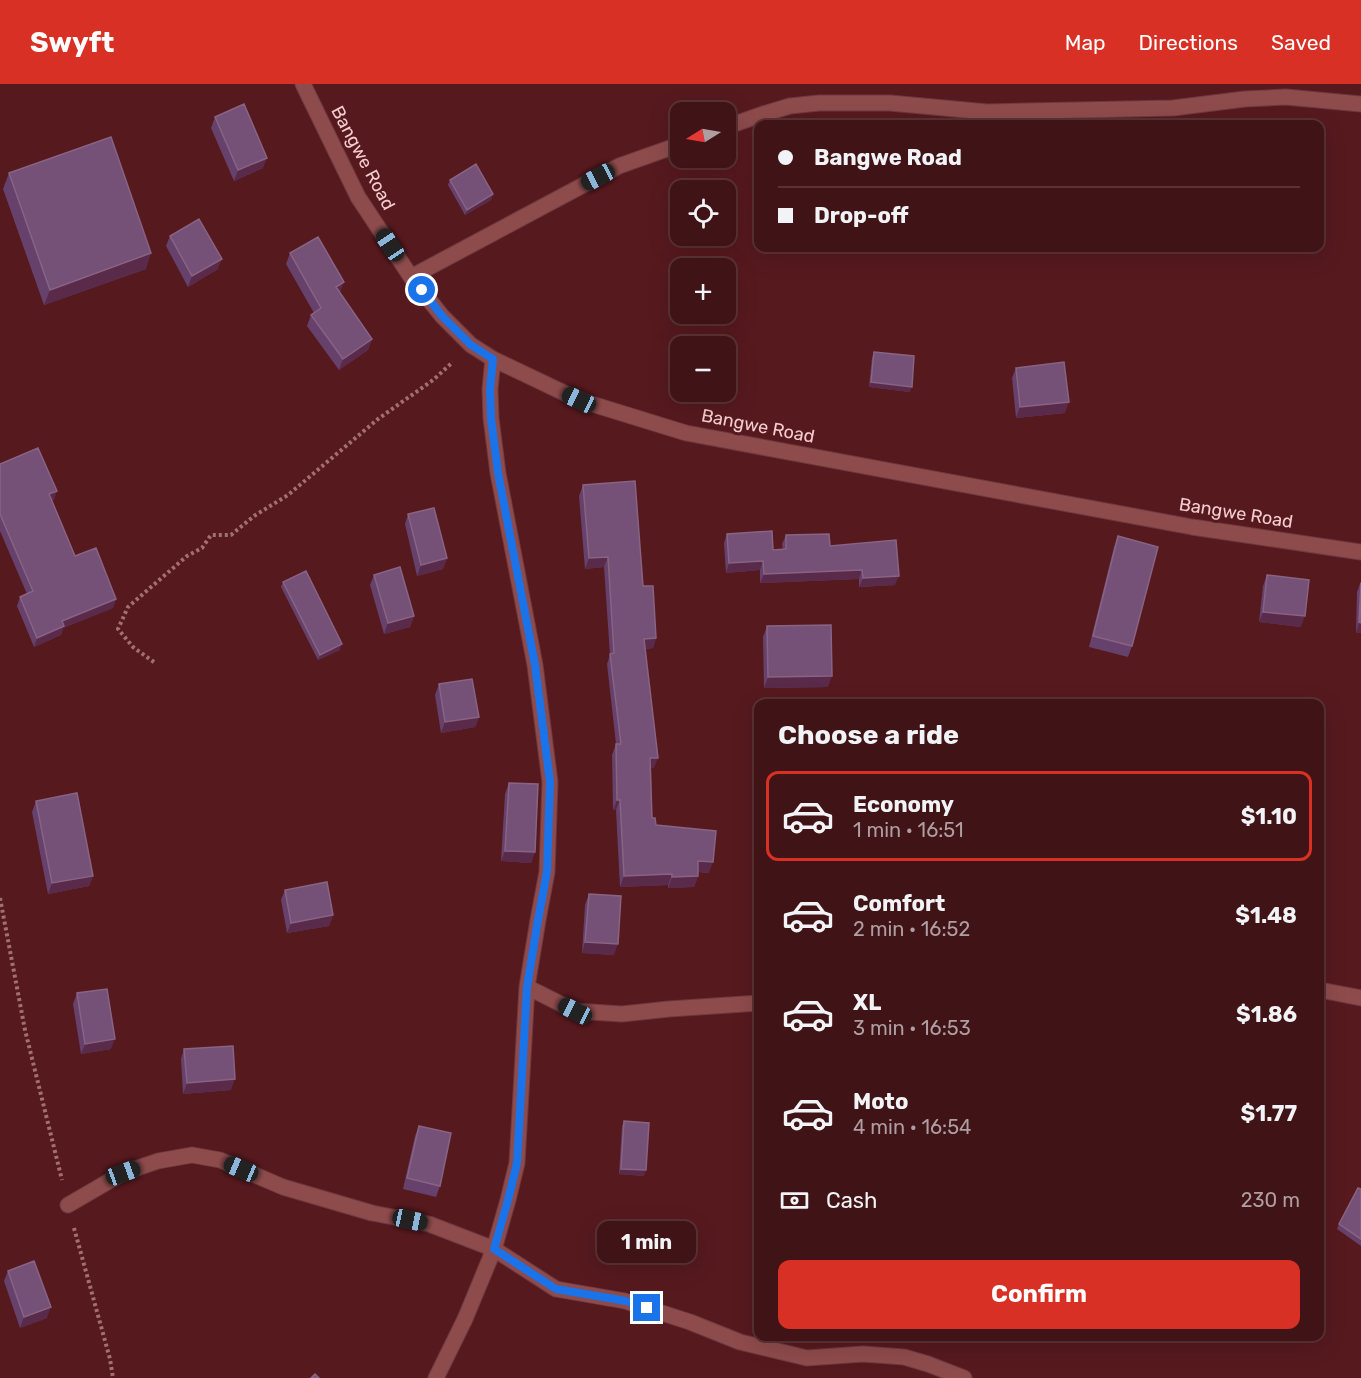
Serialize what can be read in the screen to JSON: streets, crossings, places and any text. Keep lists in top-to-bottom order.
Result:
{
  "streets": {
    "street": ["Bangwe Road"]
  },
  "north": "left",
  "page": {
    "header": "Swyft",
    "nav": ["Map", "Directions", "Saved"],
    "map_buttons": ["+", "−"],
    "banner": ["Bangwe Road", "Drop-off"],
    "heading": "Choose a ride",
    "list": [
      {
        "name": "Economy",
        "note": "1 min · 16:51",
        "value": "$1.10"
      },
      {
        "name": "Comfort",
        "note": "2 min · 16:52",
        "value": "$1.48"
      },
      {
        "name": "XL",
        "note": "3 min · 16:53",
        "value": "$1.86"
      },
      {
        "name": "Moto",
        "note": "4 min · 16:54",
        "value": "$1.77"
      }
    ],
    "pay": ["Cash", "230 m"],
    "bubble": "1 min",
    "buttons": "Confirm"
  }
}
